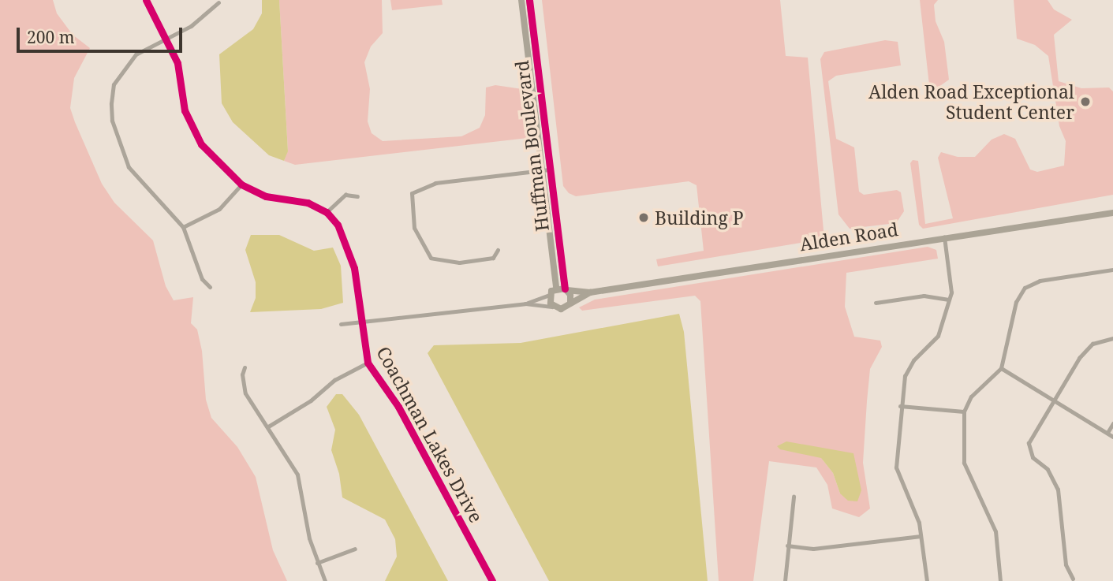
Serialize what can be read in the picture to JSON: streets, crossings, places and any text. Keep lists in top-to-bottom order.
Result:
{
  "streets": {
    "street": ["Huffman Boulevard", "Alden Road", "Coachman Lakes Drive"]
  },
  "crossings": [
    ["Huffman Boulevard", "Alden Road"]
  ],
  "places": ["Alden Road Exceptional Student Center", "Building P"],
  "scale_bar": "200 m"
}
